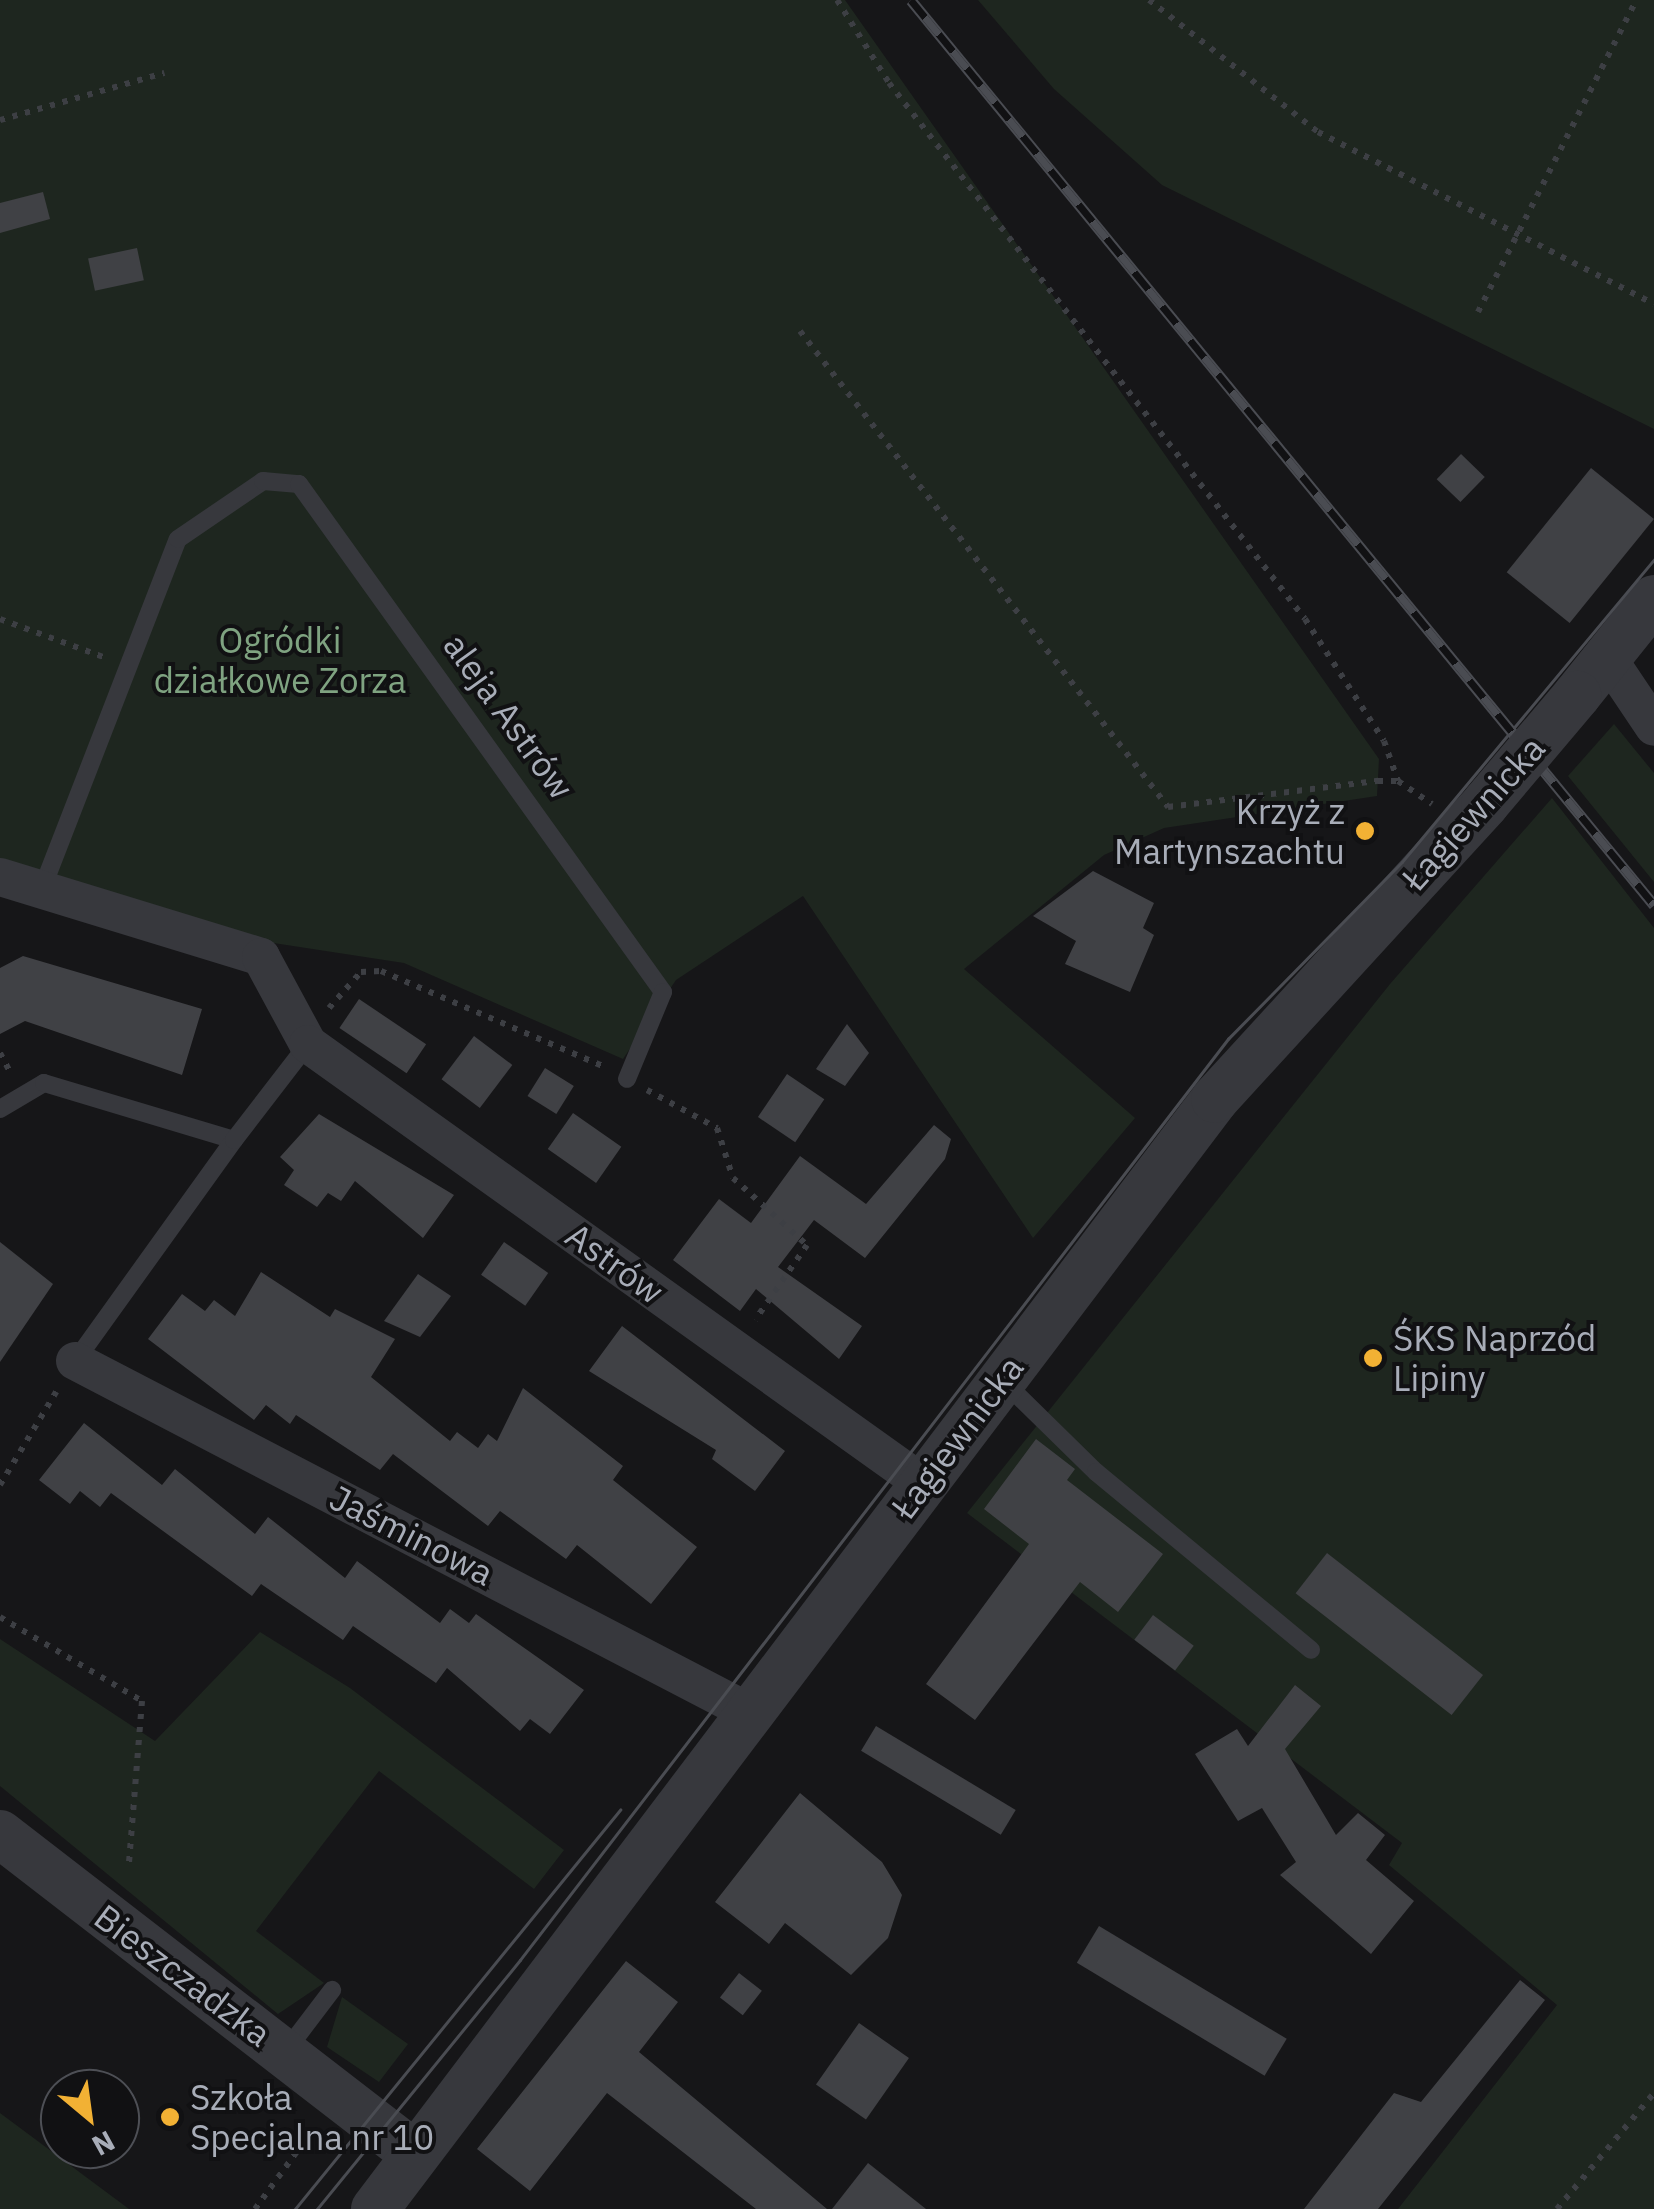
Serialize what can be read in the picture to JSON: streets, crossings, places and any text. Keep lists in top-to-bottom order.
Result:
{
  "streets": {
    "street": [
      "Łagiewnicka",
      "Astrów",
      "Jaśminowa",
      "Bieszczadzka"
    ],
    "lane": ["aleja Astrów"]
  },
  "crossings": [
    ["aleja Astrów", "Astrów"],
    ["Łagiewnicka", "Astrów"],
    ["Łagiewnicka", "Jaśminowa"],
    ["Łagiewnicka", "Bieszczadzka"]
  ],
  "parks": ["Ogródki działkowe Zorza"],
  "places": ["Krzyż z Martynszachtu", "ŚKS Naprzód Lipiny", "Szkoła Specjalna nr 10"],
  "north": "bottom right"
}
